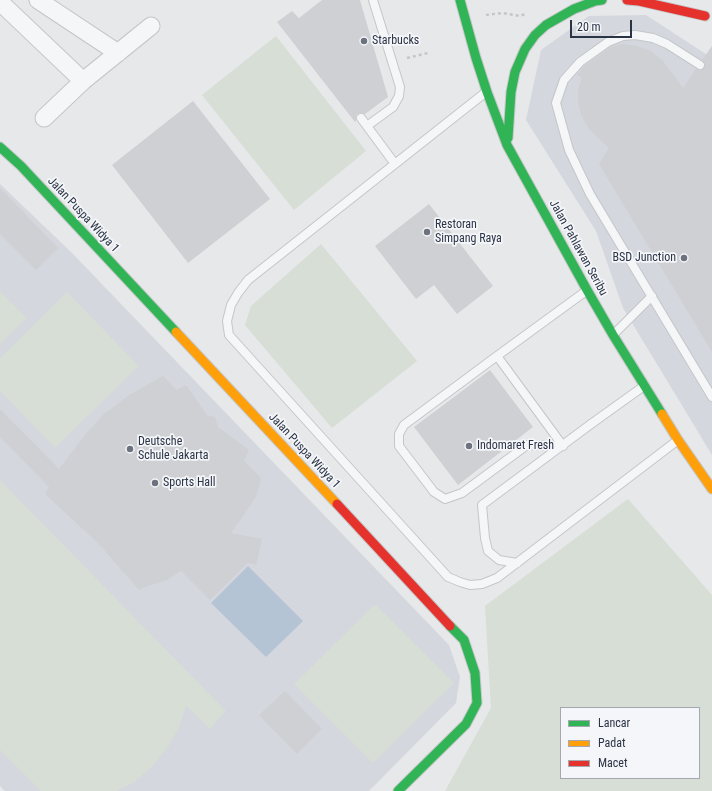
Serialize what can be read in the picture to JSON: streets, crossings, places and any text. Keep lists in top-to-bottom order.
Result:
{
  "streets": {
    "main road": ["Jalan Puspa Widya 1", "Jalan Pahlawan Seribu"]
  },
  "places": [
    "Starbucks",
    "Restoran Simpang Raya",
    "BSD Junction",
    "Indomaret Fresh",
    "Deutsche Schule Jakarta",
    "Sports Hall"
  ],
  "legend": ["Lancar", "Padat", "Macet"],
  "scale_bar": "20 m"
}
